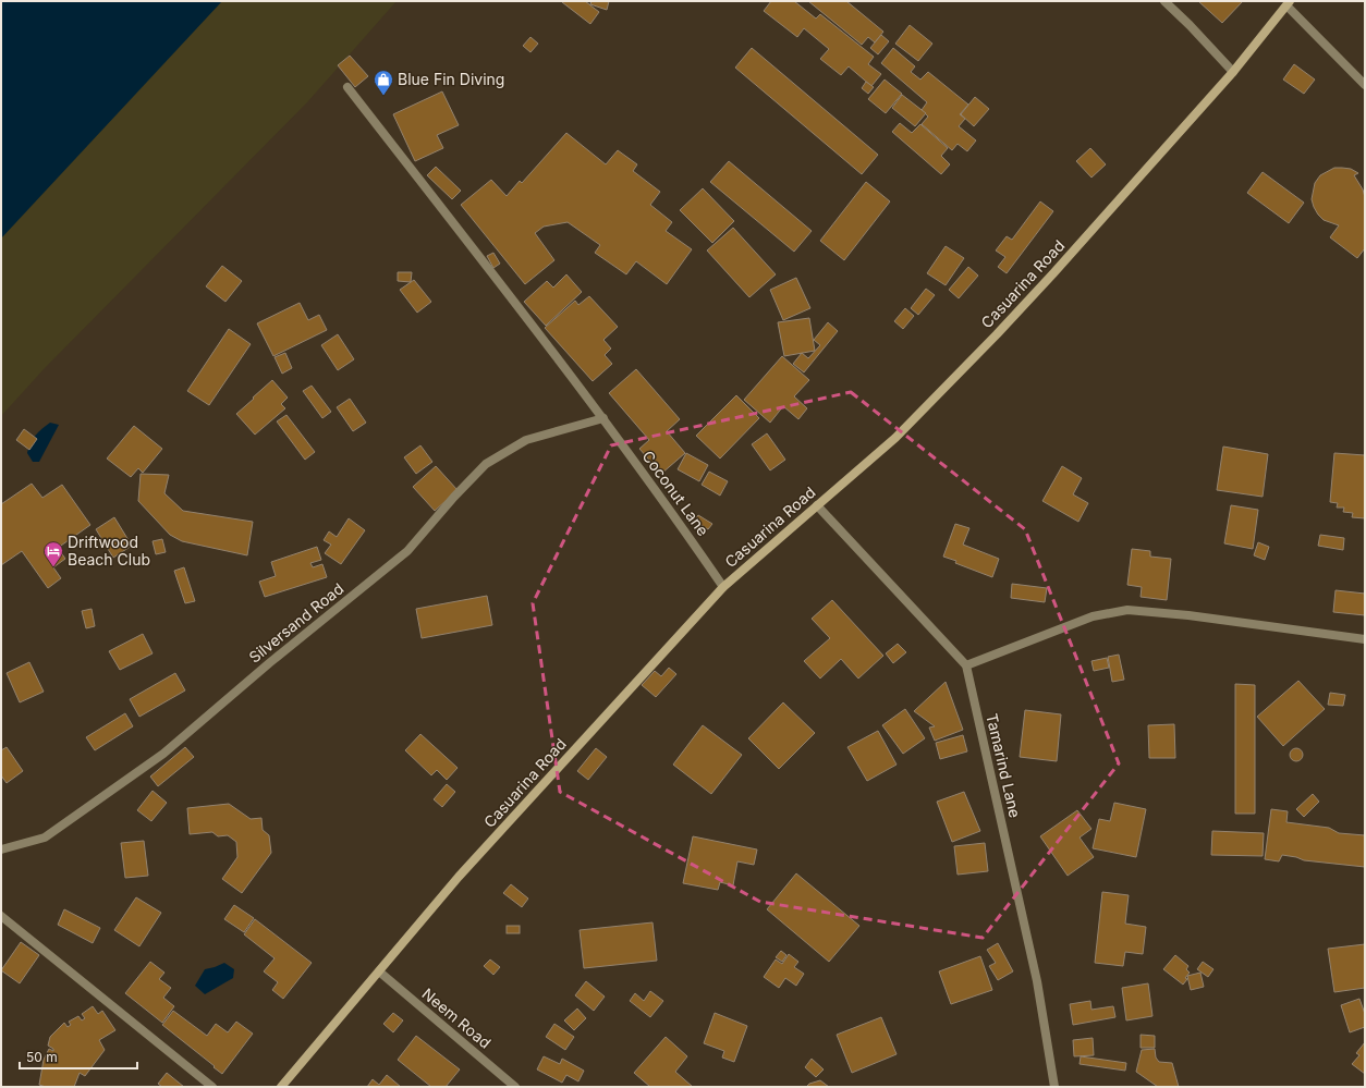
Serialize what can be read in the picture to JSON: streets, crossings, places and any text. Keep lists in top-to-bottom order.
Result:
{
  "streets": {
    "street": [
      "Casuarina Road",
      "Coconut Lane",
      "Silversand Road",
      "Tamarind Lane",
      "Neem Road"
    ]
  },
  "crossings": [
    ["Casuarina Road", "Coconut Lane"],
    ["Casuarina Road", "Neem Road"],
    ["Coconut Lane", "Silversand Road"]
  ],
  "places": {
    "shop": ["Blue Fin Diving"],
    "hotel": ["Driftwood Beach Club"]
  },
  "scale_bar": "50 m"
}
